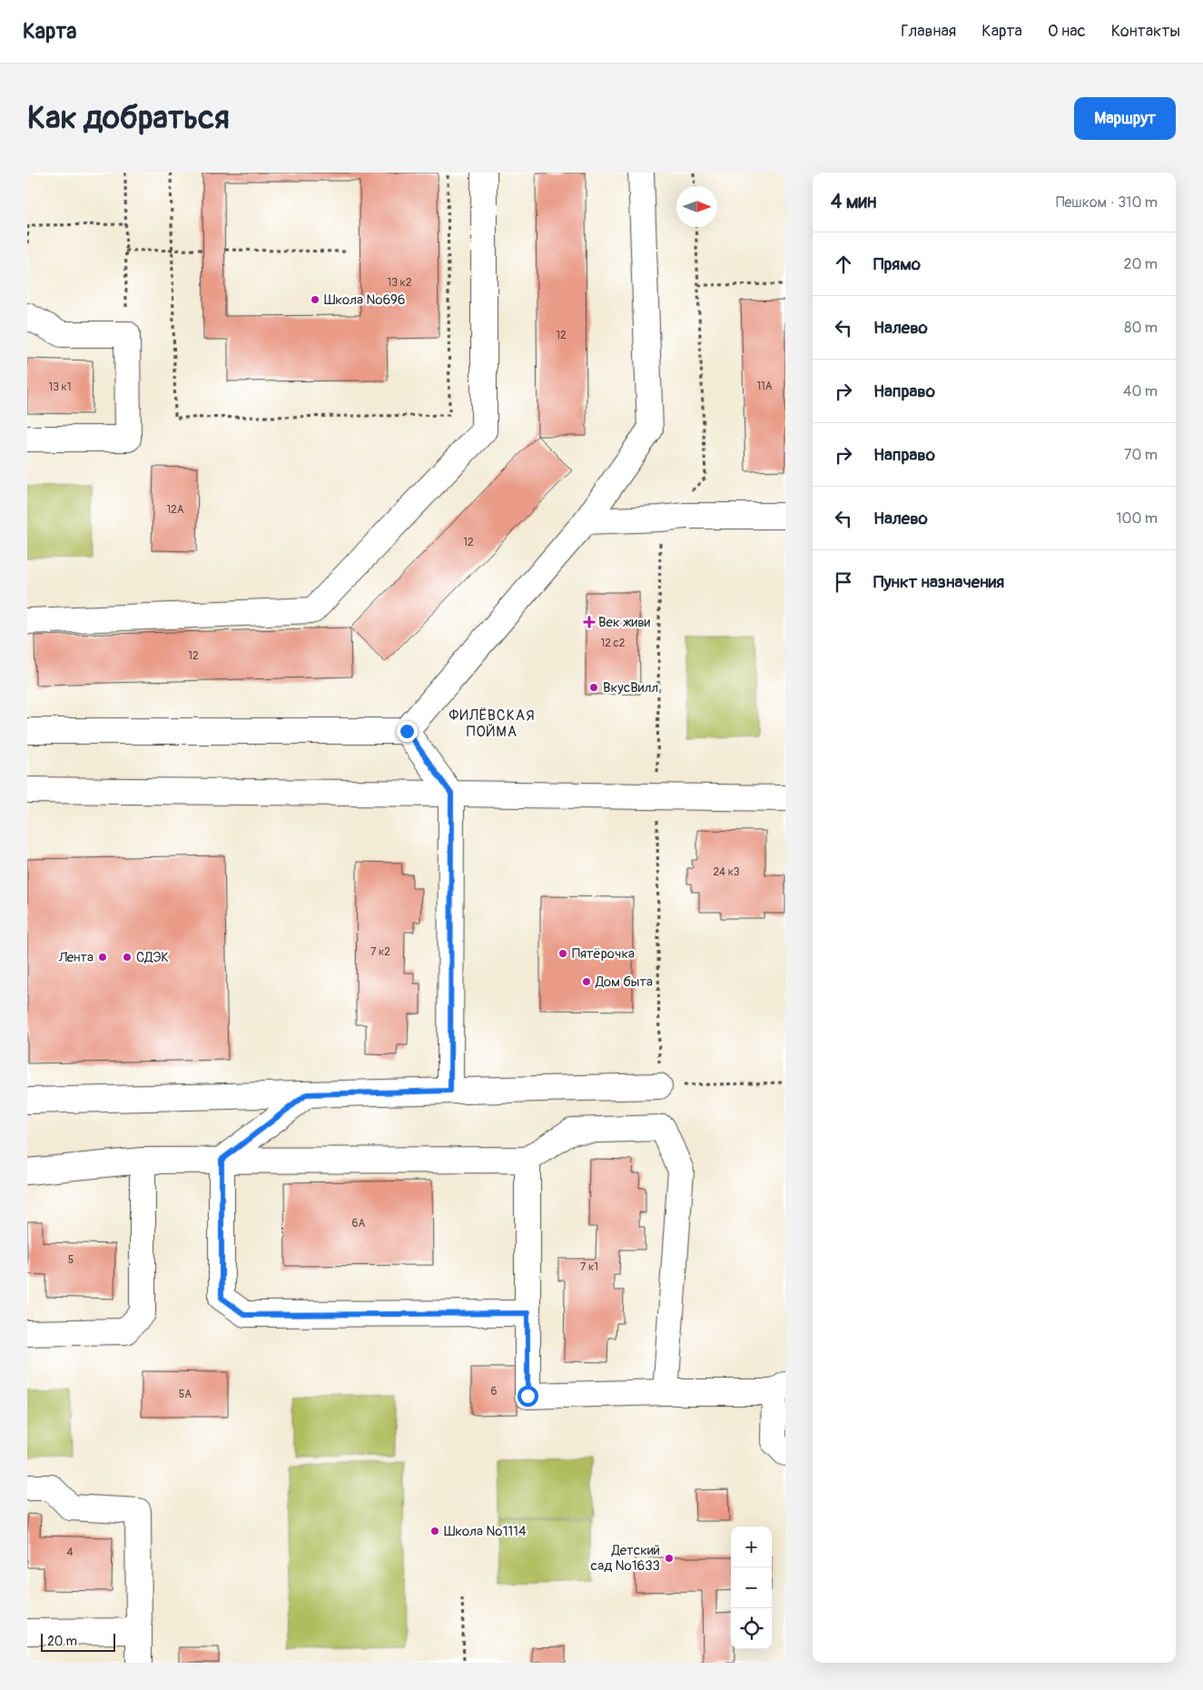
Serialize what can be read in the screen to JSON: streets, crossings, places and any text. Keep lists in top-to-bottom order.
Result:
{
  "districts": ["ФИЛЁВСКАЯ ПОЙМА"],
  "places": {
    "other": [
      "Школа №696",
      "ВкусВилл",
      "Пятёрочка",
      "Лента",
      "СДЭК",
      "Дом быта",
      "Школа №1114",
      "Детский сад №1633"
    ],
    "health": ["Век живи"]
  },
  "house_numbers": [
    "13 к2",
    "12",
    "11А",
    "13 к1",
    "12А",
    "12",
    "12 с2",
    "12",
    "24 к3",
    "7 к2",
    "6А",
    "5",
    "7 к1",
    "6",
    "5А",
    "4"
  ],
  "scale_bar": "20 m",
  "north": "right",
  "page": {
    "header": "Карта",
    "nav": [
      "Главная",
      "Карта",
      "О нас",
      "Контакты"
    ],
    "buttons": "Маршрут",
    "title": "Как добраться",
    "heading": ["4 мин", "Пешком · 310 m"],
    "list": [
      ["Прямо", "20 m"],
      ["Налево", "80 m"],
      ["Направо", "40 m"],
      ["Направо", "70 m"],
      ["Налево", "100 m"],
      "Пункт назначения"
    ],
    "map_buttons": ["+", "−"],
    "scale": "20 m"
  }
}
